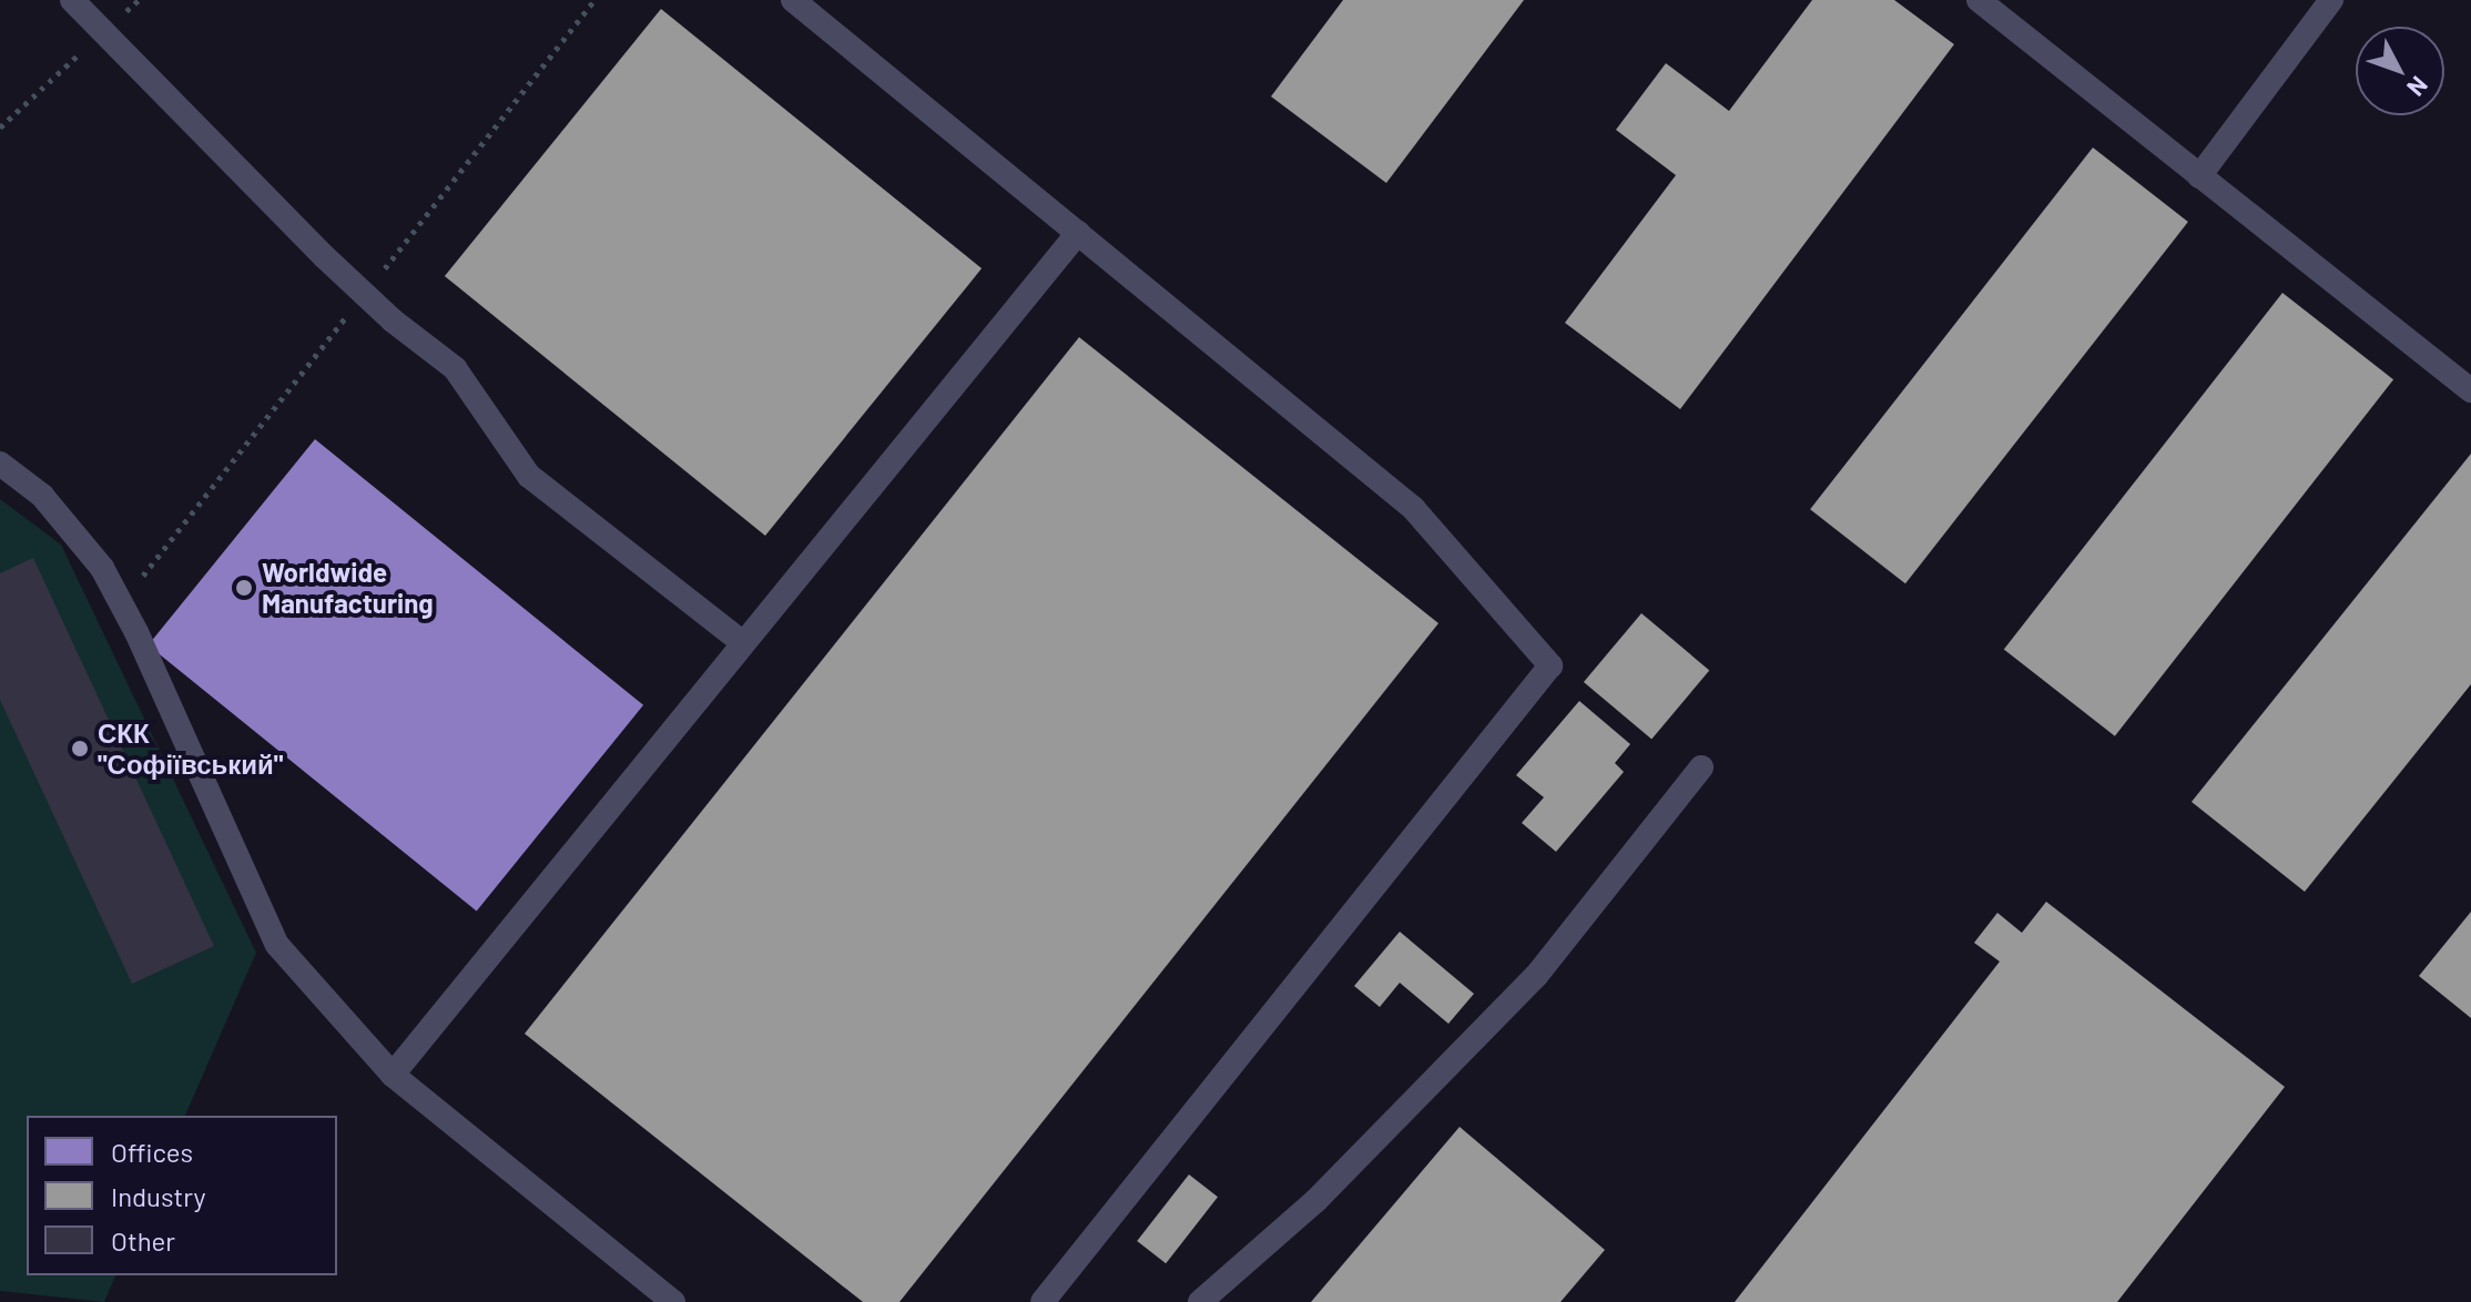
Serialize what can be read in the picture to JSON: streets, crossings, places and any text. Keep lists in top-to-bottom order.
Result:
{
  "places": ["Worldwide Manufacturing", "СКК \"Софіївський\""],
  "legend": ["Offices", "Industry", "Other"],
  "north": "bottom right"
}
